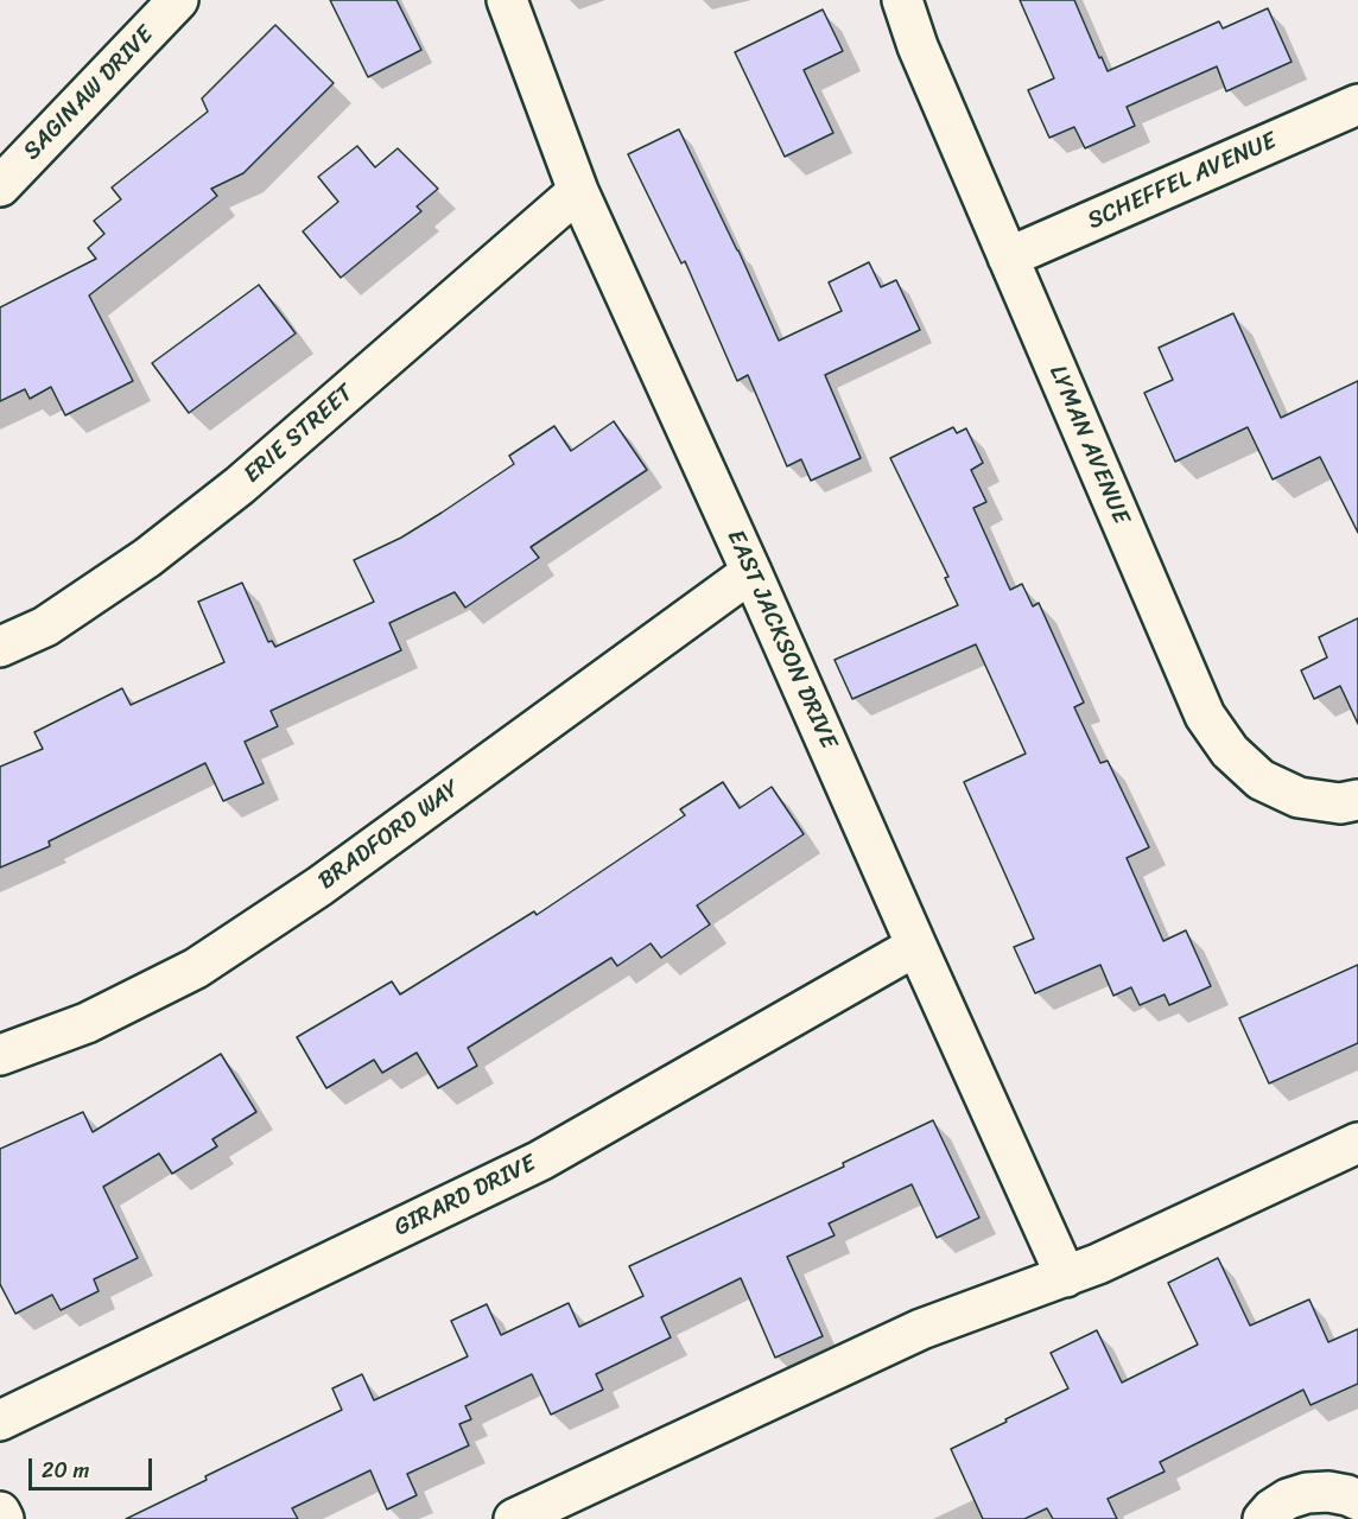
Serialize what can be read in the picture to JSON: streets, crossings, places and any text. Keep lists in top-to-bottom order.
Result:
{
  "streets": {
    "street": [
      "SAGINAW DRIVE",
      "SCHEFFEL AVENUE",
      "ERIE STREET",
      "LYMAN AVENUE",
      "EAST JACKSON DRIVE",
      "BRADFORD WAY",
      "GIRARD DRIVE"
    ]
  },
  "crossings": [
    ["SCHEFFEL AVENUE", "LYMAN AVENUE"],
    ["ERIE STREET", "EAST JACKSON DRIVE"],
    ["EAST JACKSON DRIVE", "BRADFORD WAY"],
    ["EAST JACKSON DRIVE", "GIRARD DRIVE"]
  ],
  "scale_bar": "20 m"
}
